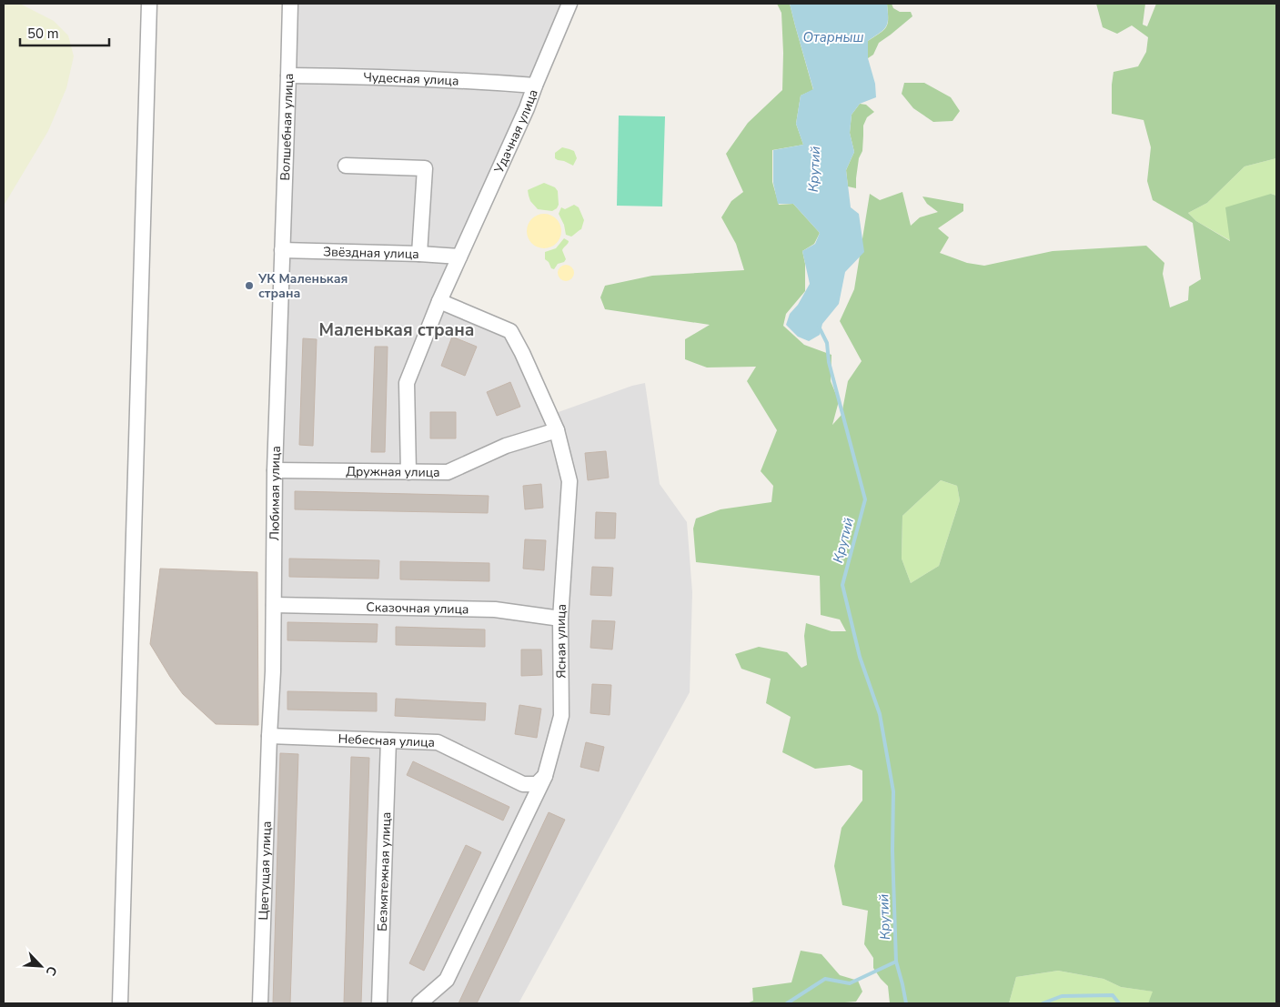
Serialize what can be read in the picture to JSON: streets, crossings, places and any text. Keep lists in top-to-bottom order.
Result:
{
  "streets": {
    "street": [
      "Чудесная улица",
      "Волшебная улица",
      "Удачная улица",
      "Звёздная улица",
      "Дружная улица",
      "Любимая улица",
      "Сказочная улица",
      "Ясная улица",
      "Небесная улица",
      "Цветущая улица",
      "Безмятежная улица"
    ]
  },
  "crossings": [
    ["Чудесная улица", "Волшебная улица"],
    ["Чудесная улица", "Удачная улица"],
    ["Волшебная улица", "Звёздная улица"],
    ["Волшебная улица", "Любимая улица"],
    ["Удачная улица", "Звёздная улица"],
    ["Удачная улица", "Дружная улица"],
    ["Удачная улица", "Ясная улица"],
    ["Звёздная улица", "Любимая улица"],
    ["Дружная улица", "Любимая улица"],
    ["Дружная улица", "Ясная улица"],
    ["Любимая улица", "Сказочная улица"],
    ["Любимая улица", "Небесная улица"],
    ["Любимая улица", "Цветущая улица"],
    ["Сказочная улица", "Ясная улица"],
    ["Ясная улица", "Небесная улица"],
    ["Небесная улица", "Цветущая улица"],
    ["Небесная улица", "Безмятежная улица"]
  ],
  "districts": ["Маленькая страна"],
  "water": ["Отарныш", "Крутий"],
  "places": ["УК Маленькая страна"],
  "scale_bar": "50 m",
  "north": "bottom right"
}
